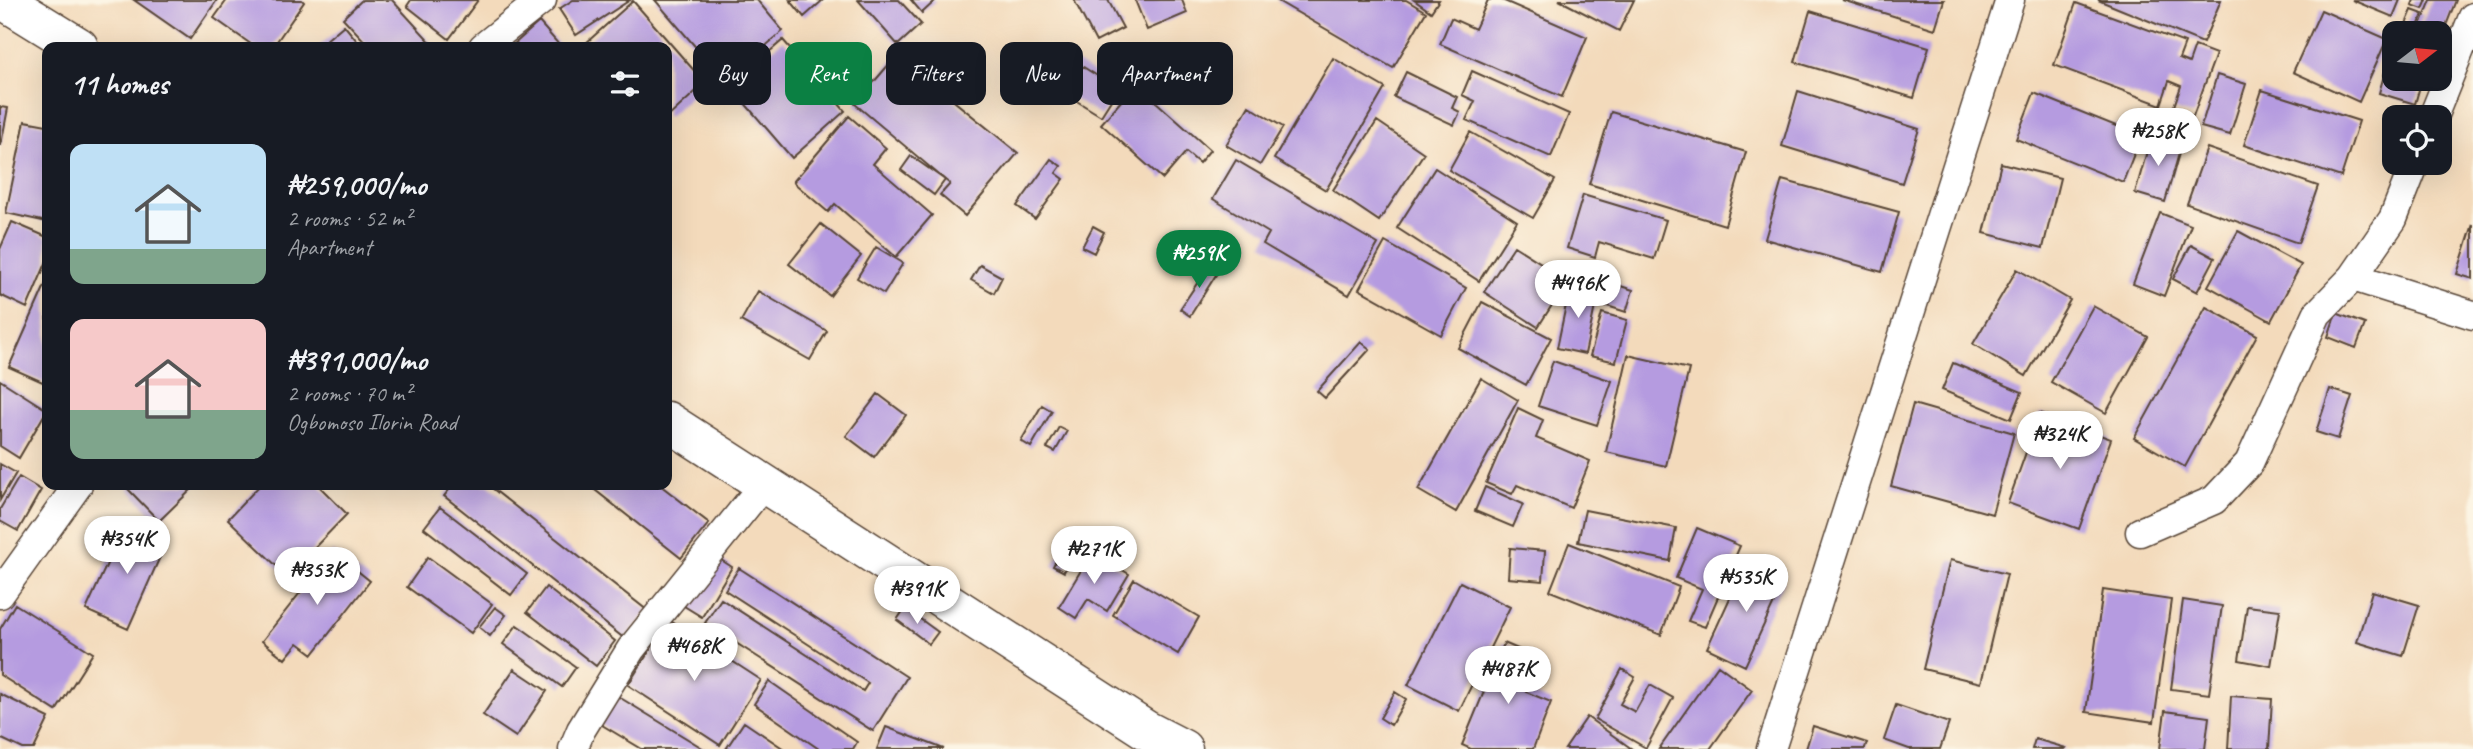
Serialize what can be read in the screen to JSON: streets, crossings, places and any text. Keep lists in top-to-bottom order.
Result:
{
  "north": "right",
  "page": {
    "chip": [
      "Buy",
      "Rent",
      "Filters",
      "New",
      "Apartment"
    ],
    "heading": "11 homes",
    "price": [
      "₦258K",
      "₦259K",
      "₦496K",
      "₦324K",
      "₦354K",
      "₦271K",
      "₦353K",
      "₦535K",
      "₦391K",
      "₦468K",
      "₦487K"
    ],
    "list": [
      {
        "name": "₦259,000/mo",
        "note": "2 rooms · 52 m² · Apartment"
      },
      {
        "name": "₦391,000/mo",
        "note": "2 rooms · 70 m² · Ogbomoso Ilorin Road"
      }
    ]
  }
}
